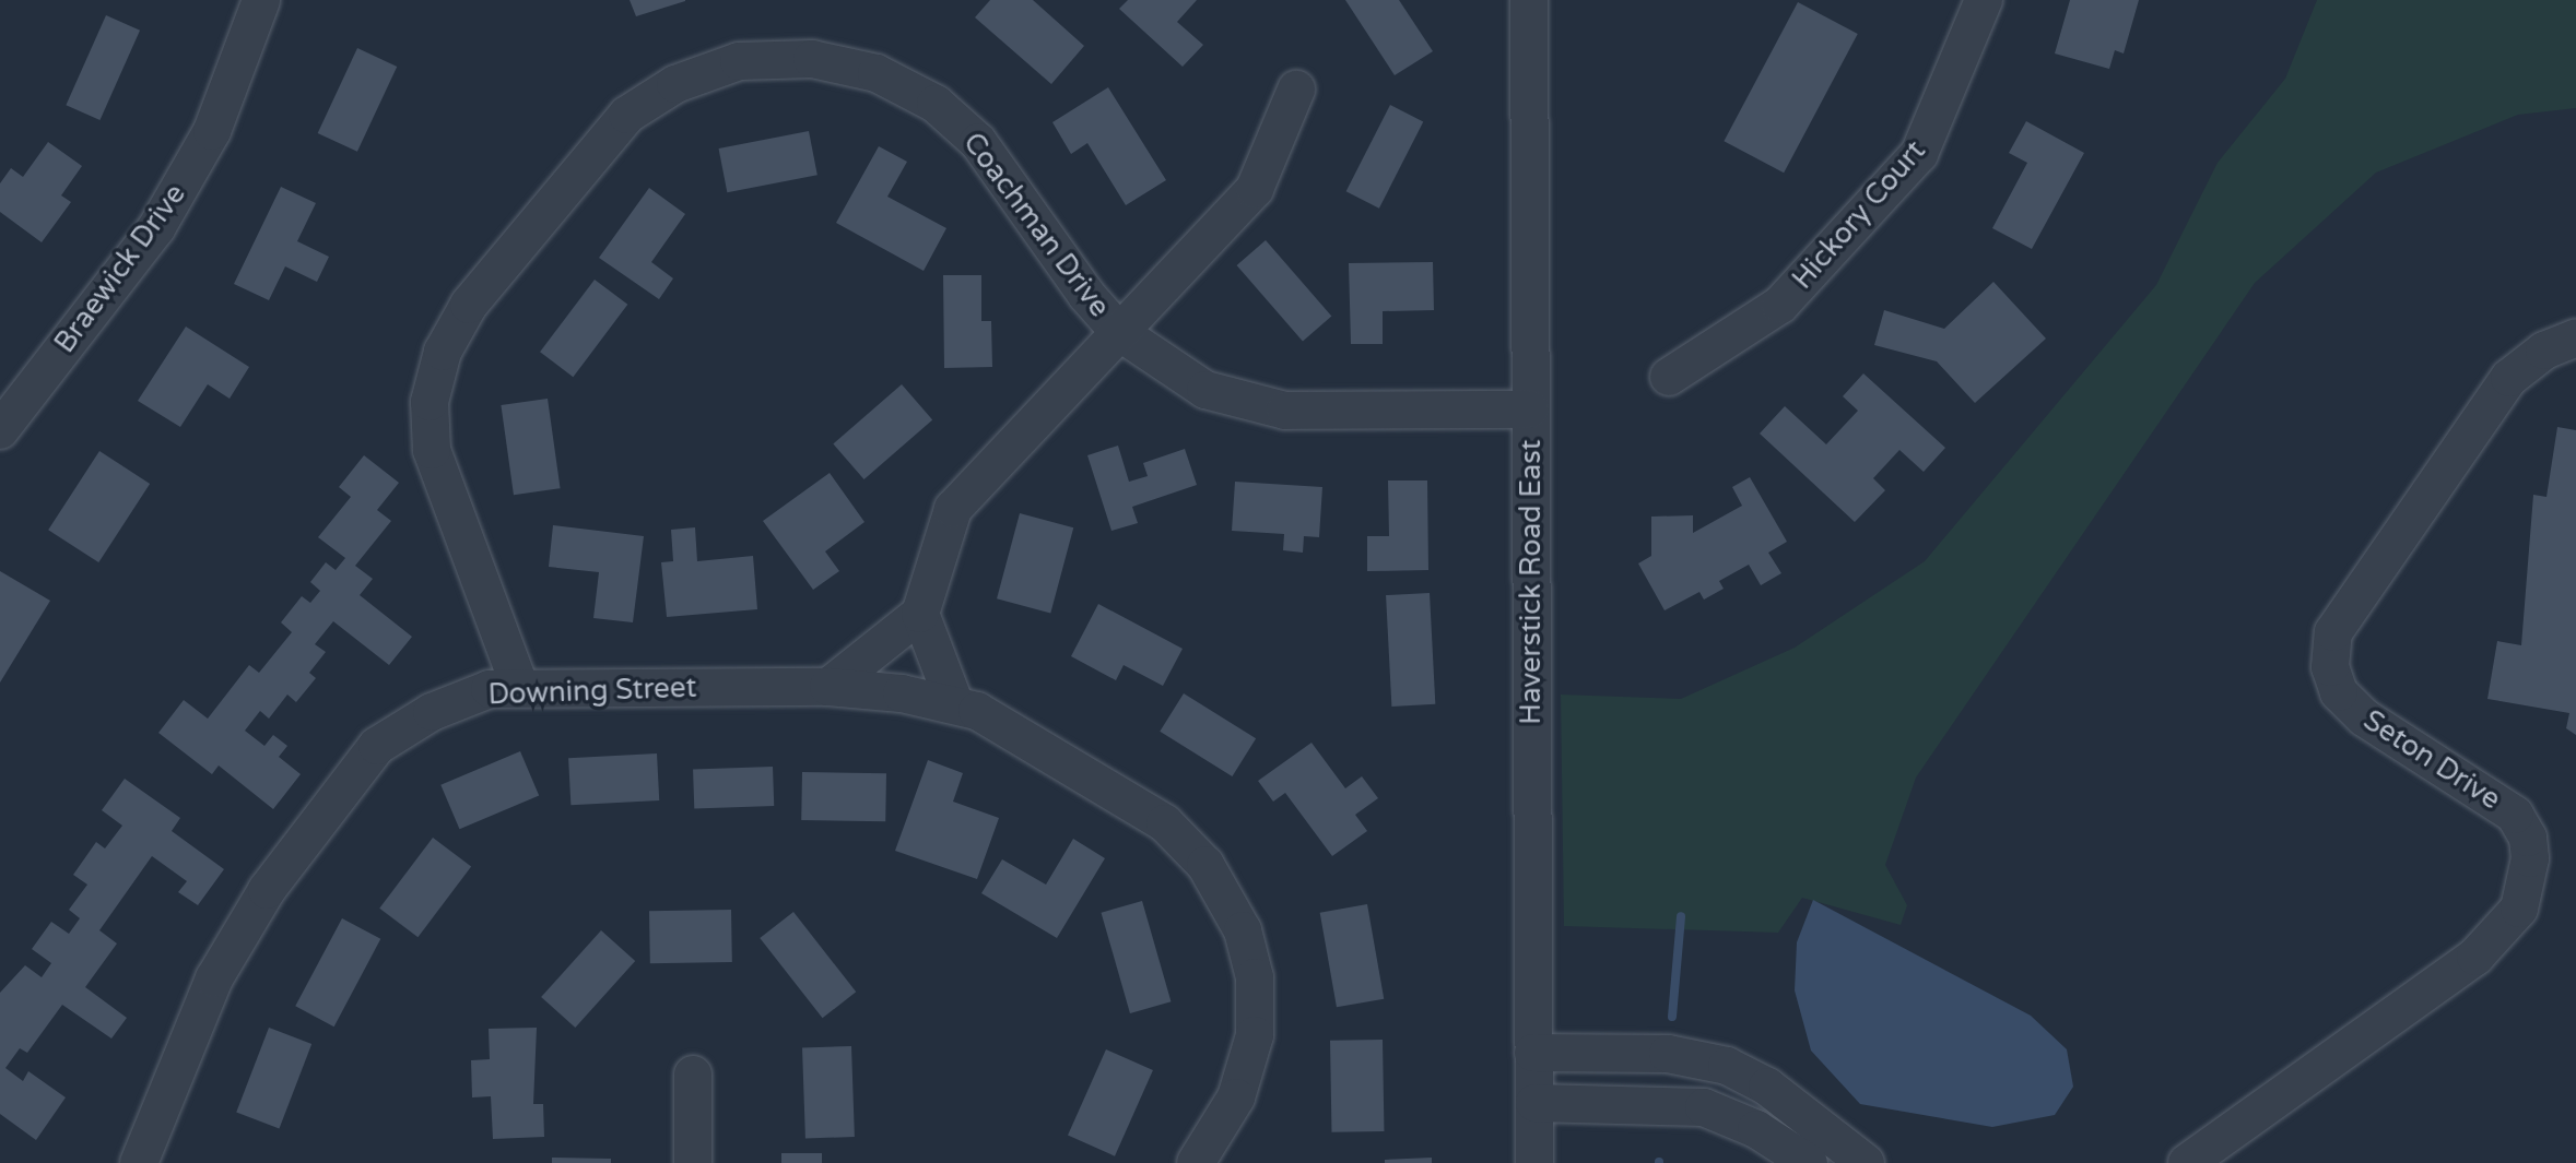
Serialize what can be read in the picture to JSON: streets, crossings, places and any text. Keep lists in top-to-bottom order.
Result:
{
  "streets": {
    "street": [
      "Hickory Court",
      "Coachman Drive",
      "Braewick Drive",
      "Haverstick Road East",
      "Downing Street",
      "Seton Drive"
    ]
  },
  "crossings": [
    ["Coachman Drive", "Haverstick Road East"],
    ["Coachman Drive", "Downing Street"]
  ]
}
